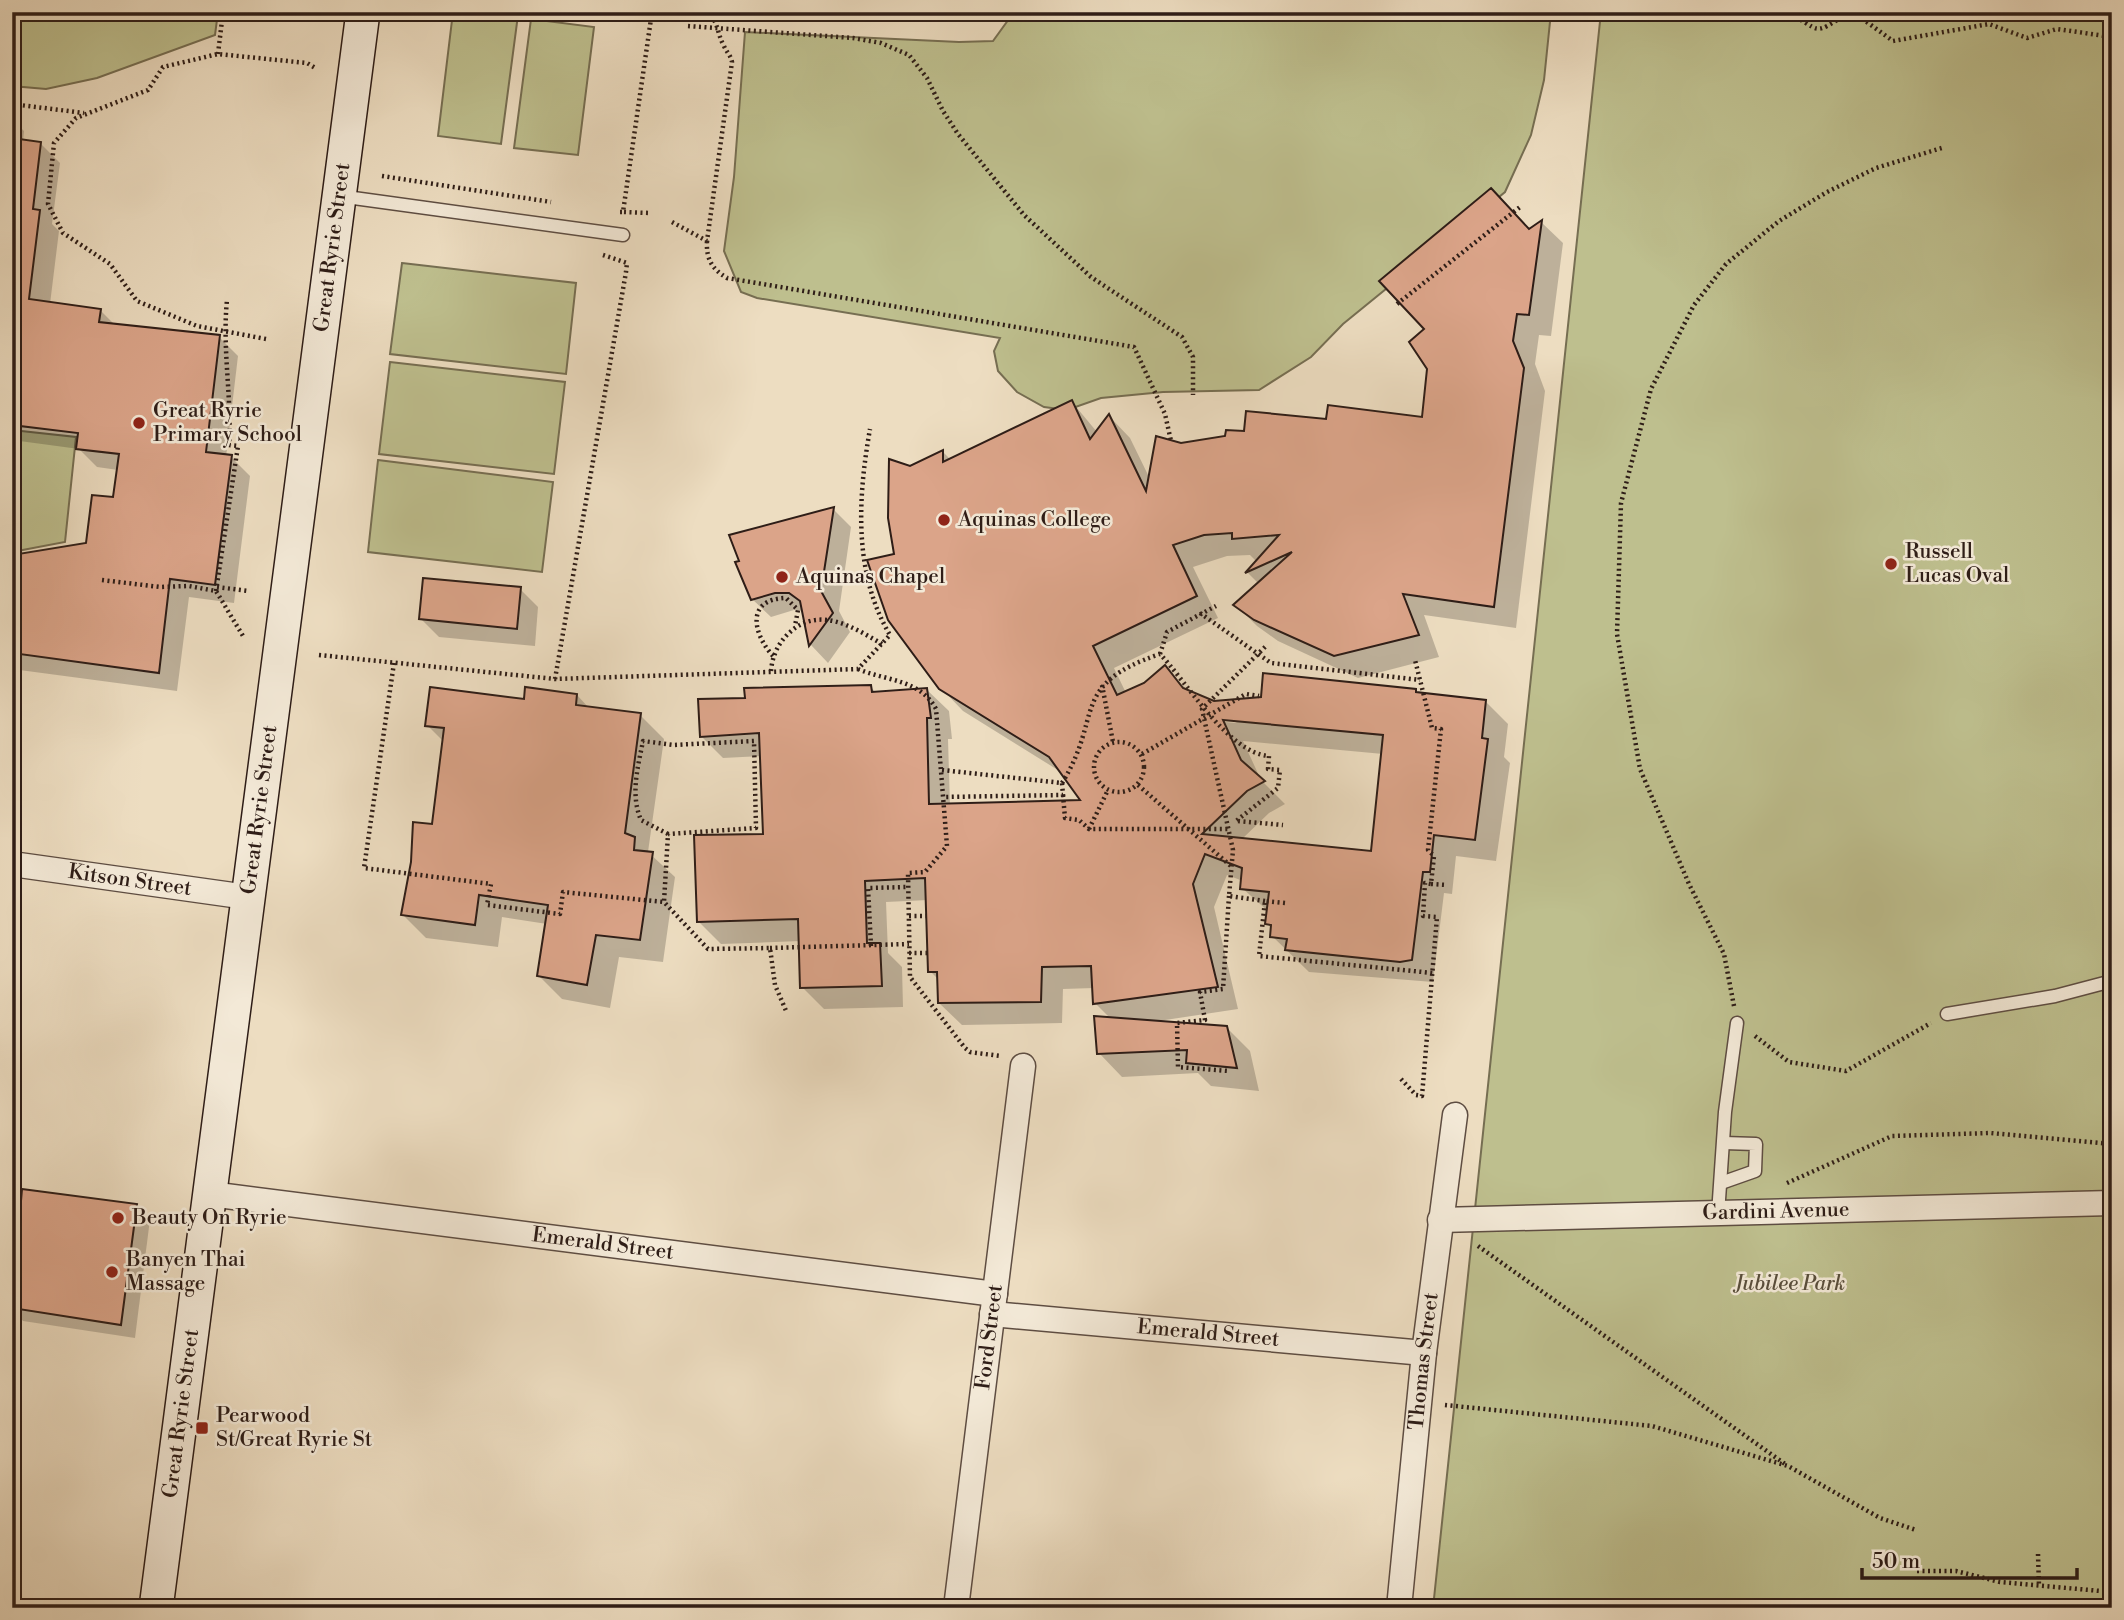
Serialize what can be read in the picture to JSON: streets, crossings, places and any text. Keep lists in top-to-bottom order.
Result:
{
  "streets": {
    "main road": ["Great Ryrie Street"],
    "street": [
      "Kitson Street",
      "Gardini Avenue",
      "Emerald Street",
      "Ford Street",
      "Thomas Street"
    ]
  },
  "crossings": [
    ["Great Ryrie Street", "Kitson Street"],
    ["Great Ryrie Street", "Emerald Street"],
    ["Gardini Avenue", "Thomas Street"],
    ["Emerald Street", "Ford Street"],
    ["Emerald Street", "Thomas Street"]
  ],
  "parks": ["Jubilee Park"],
  "places": {
    "other": [
      "Great Ryrie Primary School",
      "Aquinas College",
      "Russell Lucas Oval",
      "Aquinas Chapel",
      "Beauty On Ryrie",
      "Banyen Thai Massage"
    ],
    "transit": ["Pearwood St/Great Ryrie St"]
  },
  "scale_bar": "50 m"
}
